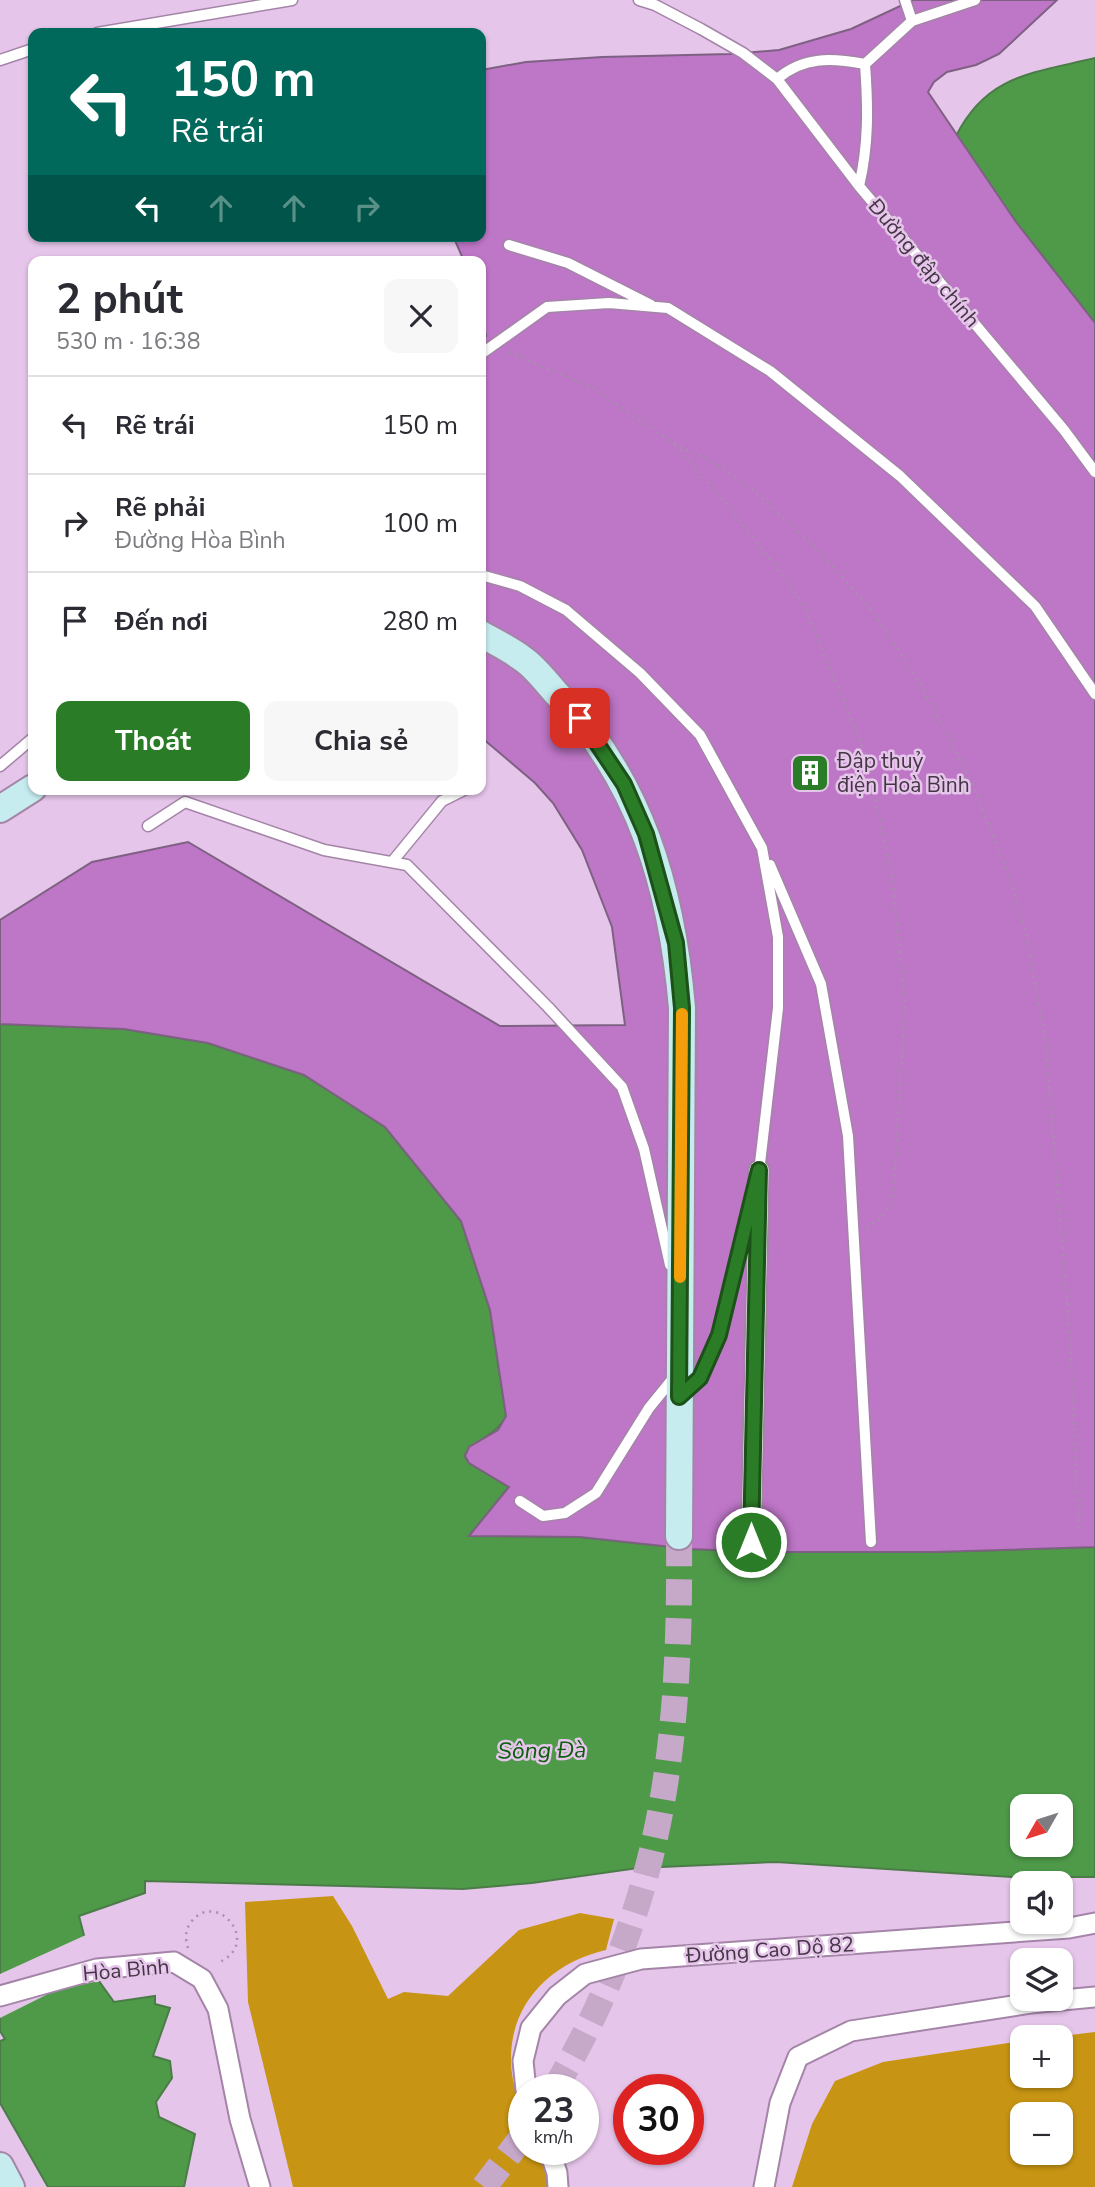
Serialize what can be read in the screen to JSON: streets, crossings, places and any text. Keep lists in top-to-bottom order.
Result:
{
  "streets": {
    "street": ["Đường Cao Dộ 82", "Hòa Bình"],
    "lane": ["Đường đập chính"]
  },
  "water": ["Sông Đà"],
  "places": {
    "building": ["Đập thuỷ điện Hoà Bình"]
  },
  "north": "bottom left",
  "page": {
    "turn": ["150 m", "Rẽ trái"],
    "heading": ["2 phút", "530 m · 16:38"],
    "list": [
      {
        "name": "Rẽ trái",
        "value": "150 m"
      },
      {
        "name": "Rẽ phải",
        "note": "Đường Hòa Bình",
        "value": "100 m"
      },
      {
        "name": "Đến nơi",
        "value": "280 m"
      }
    ],
    "buttons": ["Thoát", "Chia sẻ"],
    "map_buttons": ["+", "−"],
    "speed": "23 km/h",
    "limit": "30"
  }
}
